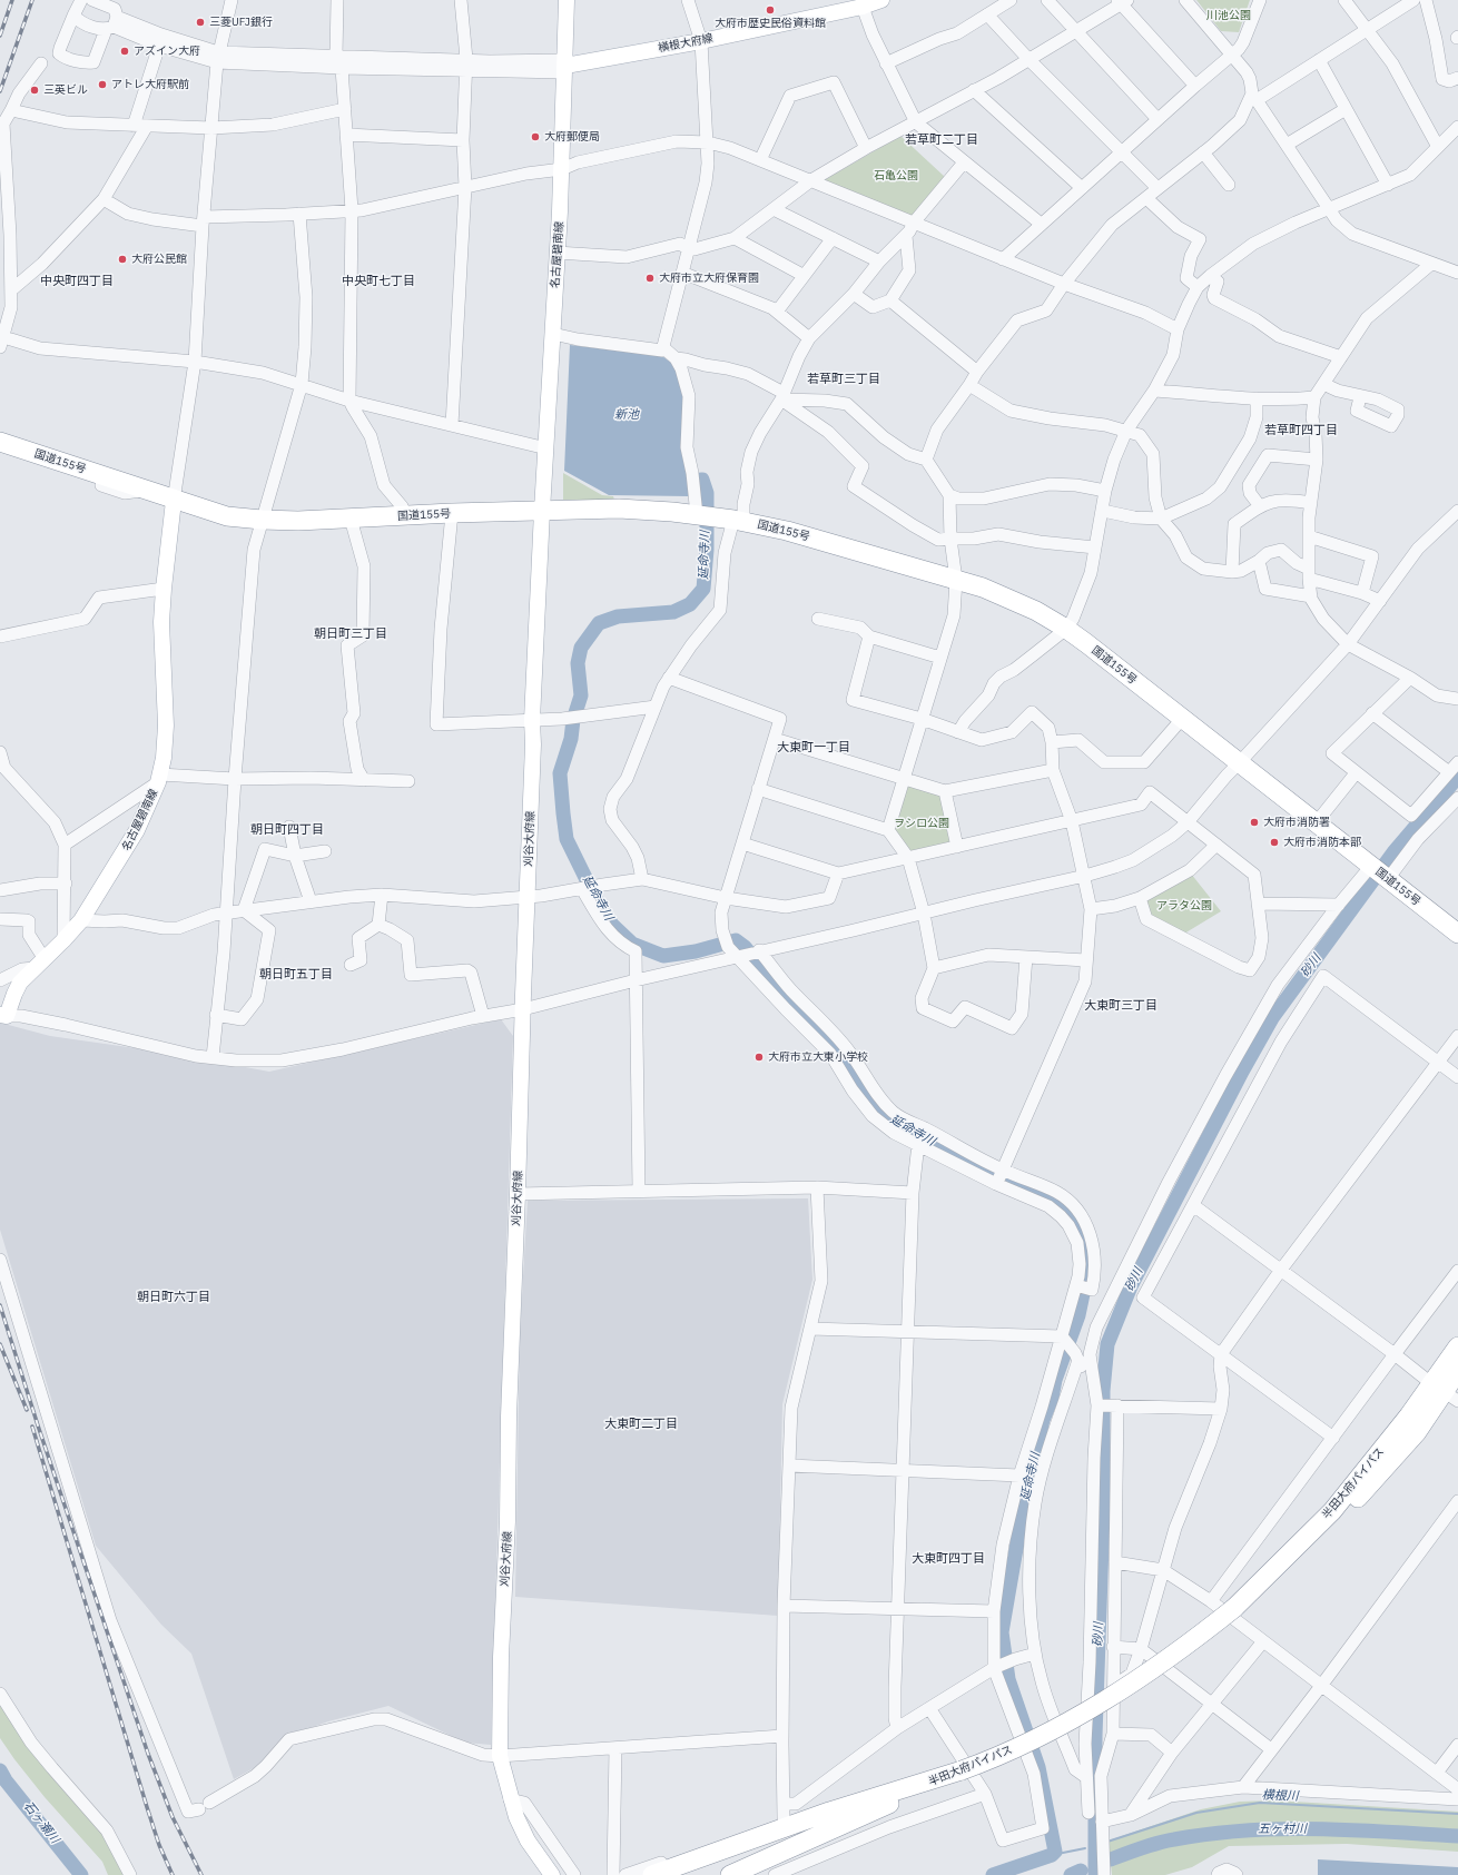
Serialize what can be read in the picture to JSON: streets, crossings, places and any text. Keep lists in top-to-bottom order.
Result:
{
  "streets": {
    "highway": ["国道155号", "半田大府パイパス"],
    "main road": ["横根大府線", "名古屋碧南線", "刈谷大府線"]
  },
  "crossings": [
    ["横根大府線", "名古屋碧南線"],
    ["名古屋碧南線", "国道155号"],
    ["名古屋碧南線", "刈谷大府線"],
    ["国道155号", "刈谷大府線"]
  ],
  "districts": [
    "若草町二丁目",
    "中央町四丁目",
    "中央町七丁目",
    "若草町三丁目",
    "若草町四丁目",
    "朝日町三丁目",
    "大東町一丁目",
    "朝日町四丁目",
    "朝日町五丁目",
    "大東町三丁目",
    "朝日町六丁目",
    "大東町二丁目",
    "大東町四丁目"
  ],
  "water": [
    "新池",
    "延命寺川",
    "砂川",
    "横根川",
    "石ヶ瀬川",
    "五ヶ村川"
  ],
  "parks": [
    "川池公園",
    "石亀公園",
    "ヲシロ公園",
    "アラタ公園"
  ],
  "places": [
    "大府市歴史民俗資料館",
    "三菱UFJ銀行",
    "アズイン大府",
    "アトレ大府駅前",
    "三英ビル",
    "大府郵便局",
    "大府公民館",
    "大府市立大府保育園",
    "大府市消防署",
    "大府市消防本部",
    "大府市立大東小学校"
  ]
}
